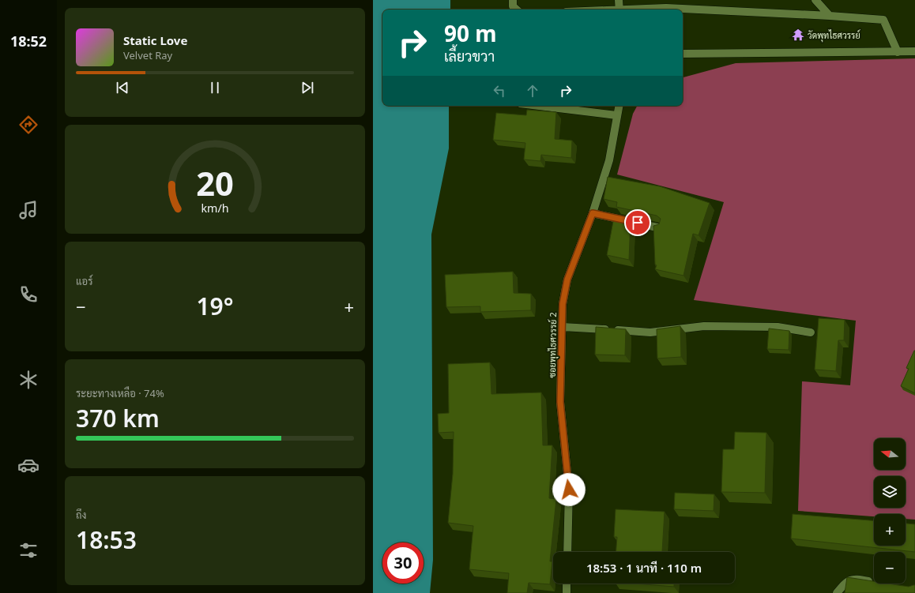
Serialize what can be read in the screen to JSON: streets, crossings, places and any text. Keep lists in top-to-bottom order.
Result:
{
  "streets": {
    "street": ["ซอยพุทไธศวรรย์ 2"]
  },
  "places": {
    "temple": ["วัดพุทไธศวรรย์"]
  },
  "north": "left",
  "page": {
    "tabs": "18:52",
    "turn": ["90 m", "เลี้ยวขวา"],
    "song": ["Static Love", "Velvet Ray"],
    "tile": [
      "แอร์",
      ["ระยะทางเหลือ · 74%", "370 km"],
      ["ถึง", "18:53"]
    ],
    "heat": ["−", "19°", "+"],
    "map_buttons": ["+", "−"],
    "limit": "30",
    "trip": "18:53 · 1 นาที · 110 m",
    "gauge": ["20", "km/h"]
  }
}
